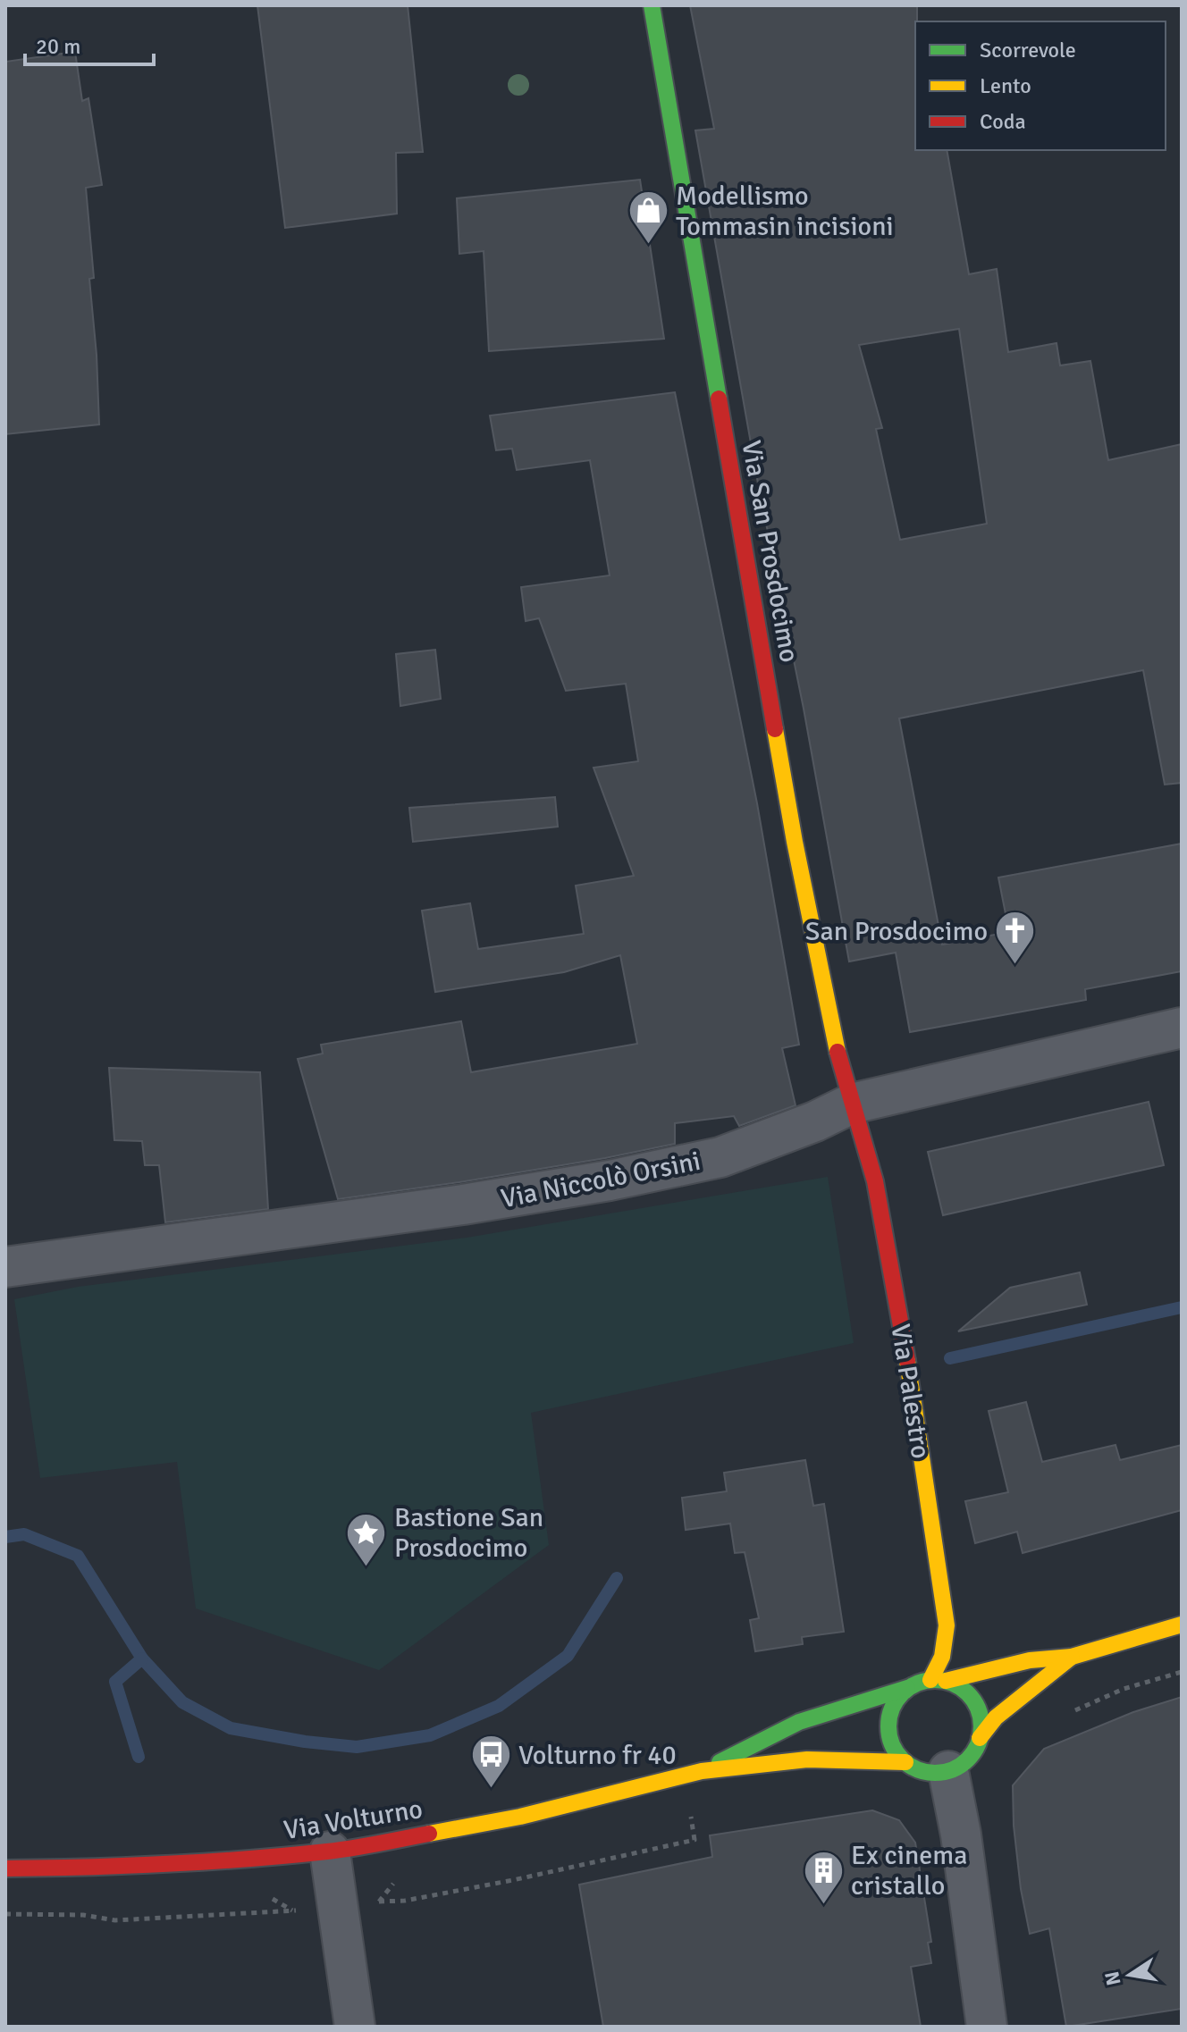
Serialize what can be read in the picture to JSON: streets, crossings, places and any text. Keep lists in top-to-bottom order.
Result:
{
  "streets": {
    "main road": ["Via San Prosdocimo", "Via Palestro", "Via Volturno"],
    "street": ["Via Niccolò Orsini"]
  },
  "crossings": [
    ["Via San Prosdocimo", "Via Niccolò Orsini"],
    ["Via San Prosdocimo", "Via Palestro"],
    ["Via Niccolò Orsini", "Via Palestro"],
    ["Via Palestro", "Via Volturno"]
  ],
  "places": {
    "shop": ["Modellismo Tommasin incisioni"],
    "church": ["San Prosdocimo"],
    "place": ["Bastione San Prosdocimo"],
    "bus stop": ["Volturno fr 40"],
    "building": ["Ex cinema cristallo"]
  },
  "legend": ["Scorrevole", "Lento", "Coda"],
  "scale_bar": "20 m",
  "north": "left"
}
